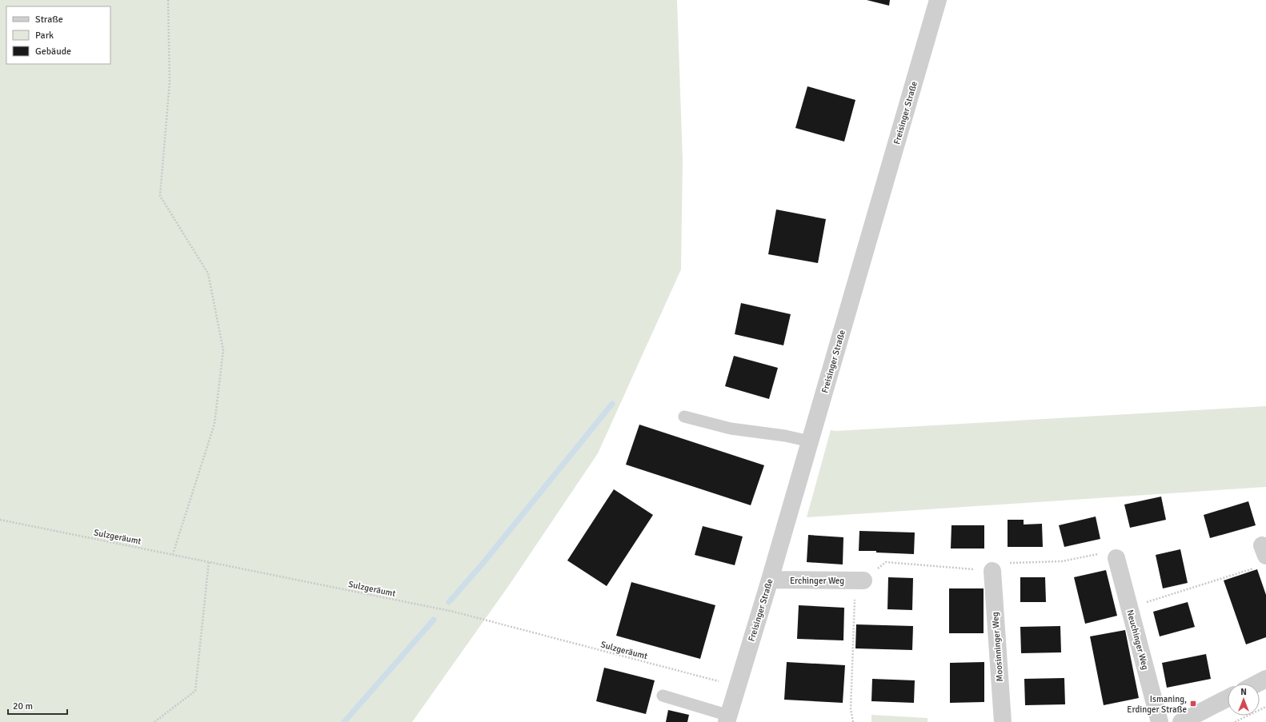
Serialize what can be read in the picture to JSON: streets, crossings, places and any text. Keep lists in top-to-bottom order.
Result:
{
  "streets": {
    "street": [
      "Freisinger Straße",
      "Erchinger Weg",
      "Neuchinger Weg",
      "Moosinninger Weg"
    ],
    "path": ["Sulzgeräumt"]
  },
  "crossings": [
    ["Freisinger Straße", "Sulzgeräumt"],
    ["Freisinger Straße", "Erchinger Weg"]
  ],
  "places": {
    "transit": ["Ismaning, Erdinger Straße"]
  },
  "legend": ["Straße", "Park", "Gebäude"],
  "scale_bar": "20 m",
  "north": "top"
}
